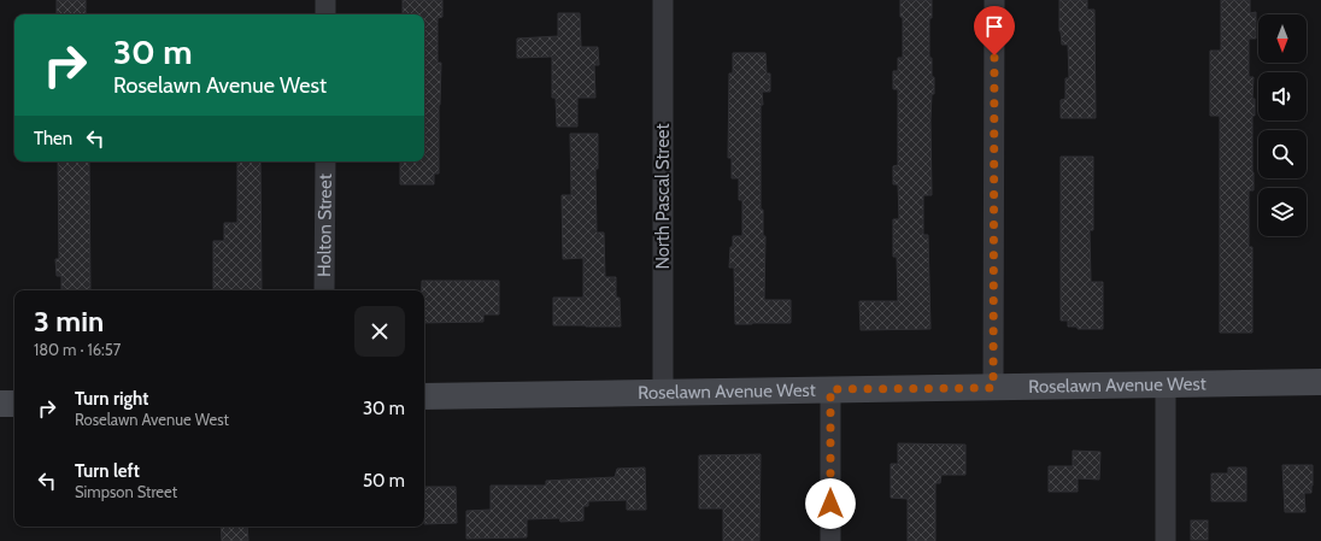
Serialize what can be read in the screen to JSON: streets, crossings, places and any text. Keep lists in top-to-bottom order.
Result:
{
  "streets": {
    "street": ["North Pascal Street", "Holton Street", "Roselawn Avenue West"]
  },
  "crossings": [
    ["North Pascal Street", "Roselawn Avenue West"]
  ],
  "north": "bottom",
  "page": {
    "turn": ["30 m", "Roselawn Avenue West"],
    "then": "Then",
    "heading": ["3 min", "180 m · 16:57"],
    "list": [
      {
        "name": "Turn right",
        "note": "Roselawn Avenue West",
        "value": "30 m"
      },
      {
        "name": "Turn left",
        "note": "Simpson Street",
        "value": "50 m"
      }
    ]
  }
}
